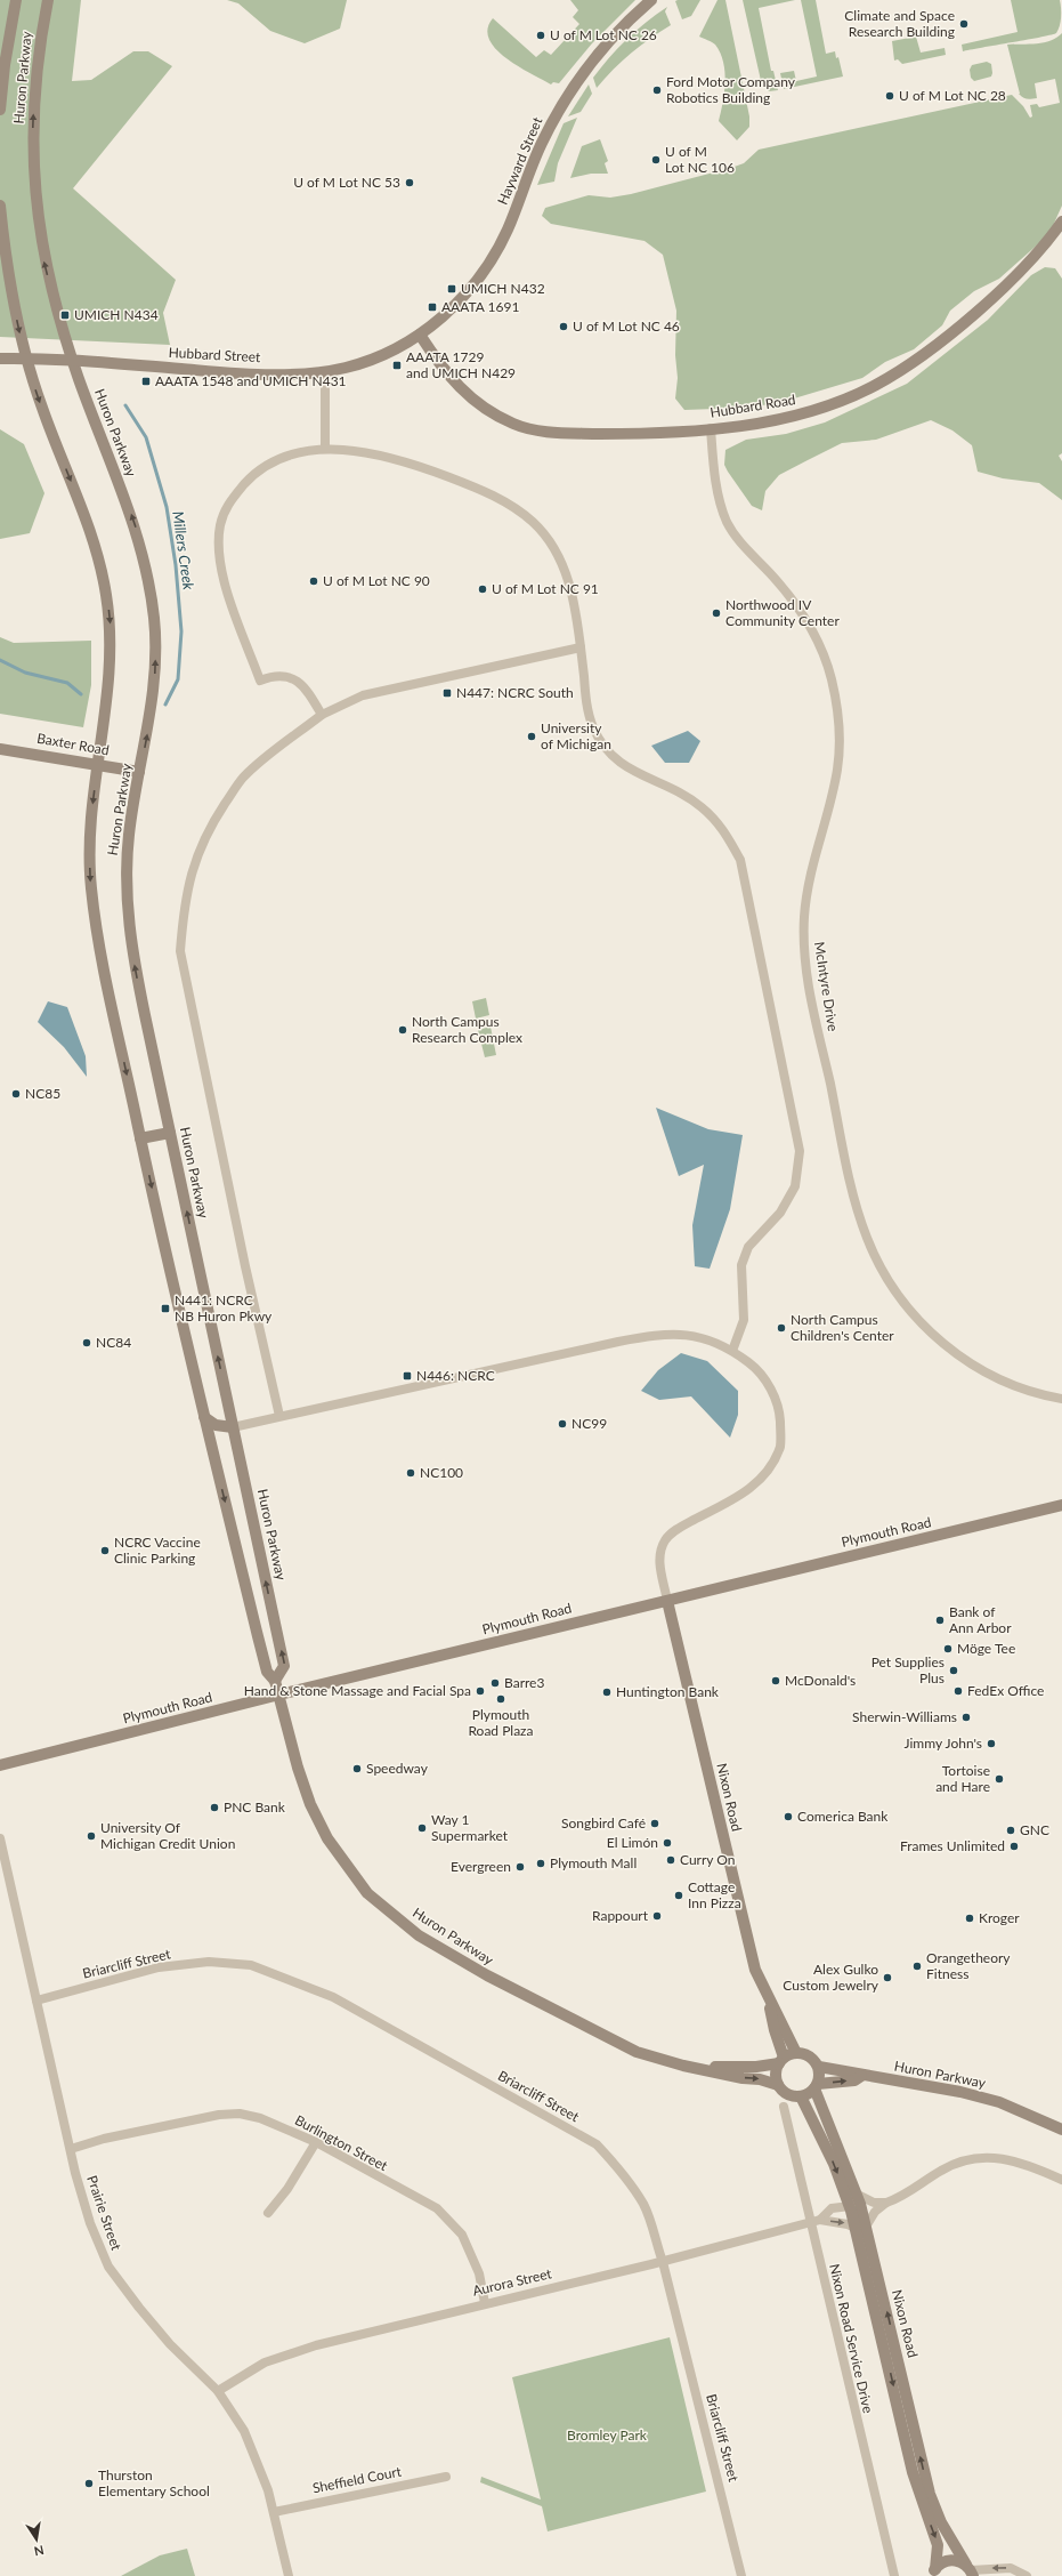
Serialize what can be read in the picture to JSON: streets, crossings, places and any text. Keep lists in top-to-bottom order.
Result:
{
  "streets": {
    "main road": [
      "Huron Parkway",
      "Hayward Street",
      "Hubbard Street",
      "Hubbard Road",
      "Baxter Road",
      "Plymouth Road",
      "Nixon Road"
    ],
    "street": [
      "McIntyre Drive",
      "Briarcliff Street",
      "Burlington Street",
      "Prairie Street",
      "Aurora Street",
      "Nixon Road Service Drive",
      "Sheffield Court"
    ]
  },
  "crossings": [
    ["Huron Parkway", "Hubbard Street"],
    ["Huron Parkway", "Baxter Road"],
    ["Huron Parkway", "Plymouth Road"],
    ["Huron Parkway", "Nixon Road"],
    ["Hayward Street", "Hubbard Street"],
    ["Hayward Street", "Hubbard Road"],
    ["Hubbard Street", "Hubbard Road"],
    ["Hubbard Road", "McIntyre Drive"],
    ["Plymouth Road", "Nixon Road"],
    ["Nixon Road", "Aurora Street"],
    ["Briarcliff Street", "Prairie Street"],
    ["Briarcliff Street", "Aurora Street"],
    ["Burlington Street", "Prairie Street"],
    ["Burlington Street", "Aurora Street"],
    ["Prairie Street", "Aurora Street"],
    ["Prairie Street", "Sheffield Court"],
    ["Aurora Street", "Nixon Road Service Drive"]
  ],
  "water": ["Millers Creek"],
  "parks": ["Bromley Park"],
  "places": {
    "other": [
      "Climate and Space Research Building",
      "U of M Lot NC 26",
      "Ford Motor Company Robotics Building",
      "U of M Lot NC 28",
      "U of M Lot NC 106",
      "U of M Lot NC 53",
      "U of M Lot NC 46",
      "U of M Lot NC 90",
      "U of M Lot NC 91",
      "Northwood IV Community Center",
      "University of Michigan",
      "North Campus Research Complex",
      "NC85",
      "North Campus Children's Center",
      "NC84",
      "NC99",
      "NC100",
      "NCRC Vaccine Clinic Parking",
      "Bank of Ann Arbor",
      "Möge Tee",
      "Pet Supplies Plus",
      "McDonald's",
      "Barre3",
      "Hand & Stone Massage and Facial Spa",
      "FedEx Office",
      "Huntington Bank",
      "Plymouth Road Plaza",
      "Sherwin-Williams",
      "Jimmy John's",
      "Speedway",
      "Tortoise and Hare",
      "PNC Bank",
      "Comerica Bank",
      "Songbird Café",
      "Way 1 Supermarket",
      "GNC",
      "University Of Michigan Credit Union",
      "El Limón",
      "Frames Unlimited",
      "Curry On",
      "Plymouth Mall",
      "Evergreen",
      "Cottage Inn Pizza",
      "Rappourt",
      "Kroger",
      "Orangetheory Fitness",
      "Alex Gulko Custom Jewelry",
      "Thurston Elementary School"
    ],
    "transit": [
      "UMICH N432",
      "AAATA 1691",
      "UMICH N434",
      "AAATA 1729 and UMICH N429",
      "AAATA 1548 and UMICH N431",
      "N447: NCRC South",
      "N441: NCRC NB Huron Pkwy",
      "N446: NCRC"
    ]
  },
  "north": "bottom"
}
